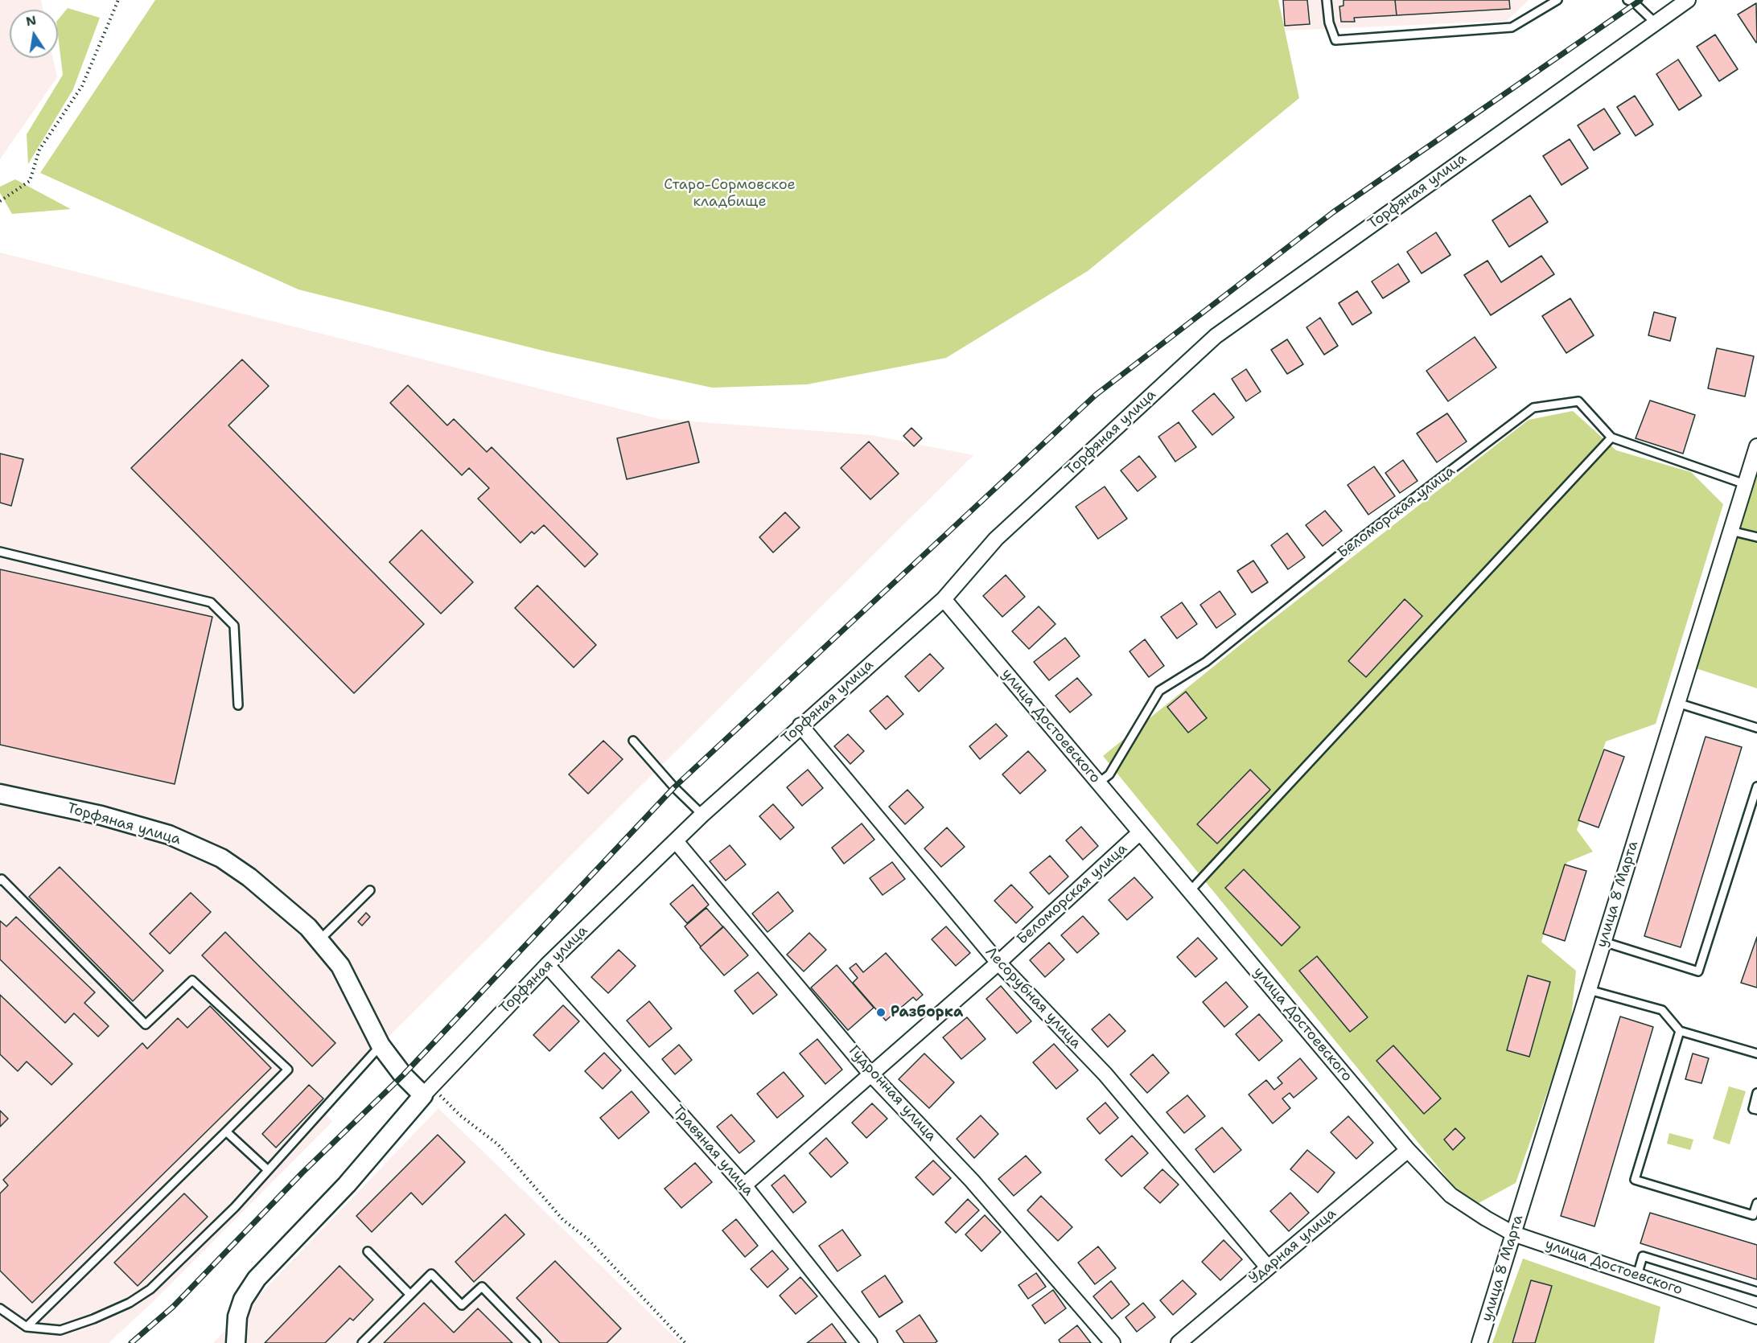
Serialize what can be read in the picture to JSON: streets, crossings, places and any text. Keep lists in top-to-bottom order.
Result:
{
  "streets": {
    "street": [
      "Торфяная улица",
      "Беломорская улица",
      "улица Достоевского",
      "улица 8 Марта",
      "Лесорубная улица",
      "Гудронная улица",
      "Травяная улица",
      "Ударная улица"
    ]
  },
  "crossings": [
    ["Торфяная улица", "улица Достоевского"],
    ["Торфяная улица", "Лесорубная улица"],
    ["Торфяная улица", "Гудронная улица"],
    ["Торфяная улица", "Травяная улица"],
    ["Беломорская улица", "улица Достоевского"],
    ["Беломорская улица", "улица 8 Марта"],
    ["Беломорская улица", "Лесорубная улица"],
    ["Беломорская улица", "Гудронная улица"],
    ["Беломорская улица", "Травяная улица"],
    ["улица Достоевского", "улица 8 Марта"],
    ["улица Достоевского", "Ударная улица"],
    ["Лесорубная улица", "Ударная улица"]
  ],
  "parks": ["Старо-Сормовское кладбище"],
  "places": ["Разборка"],
  "north": "top"
}
